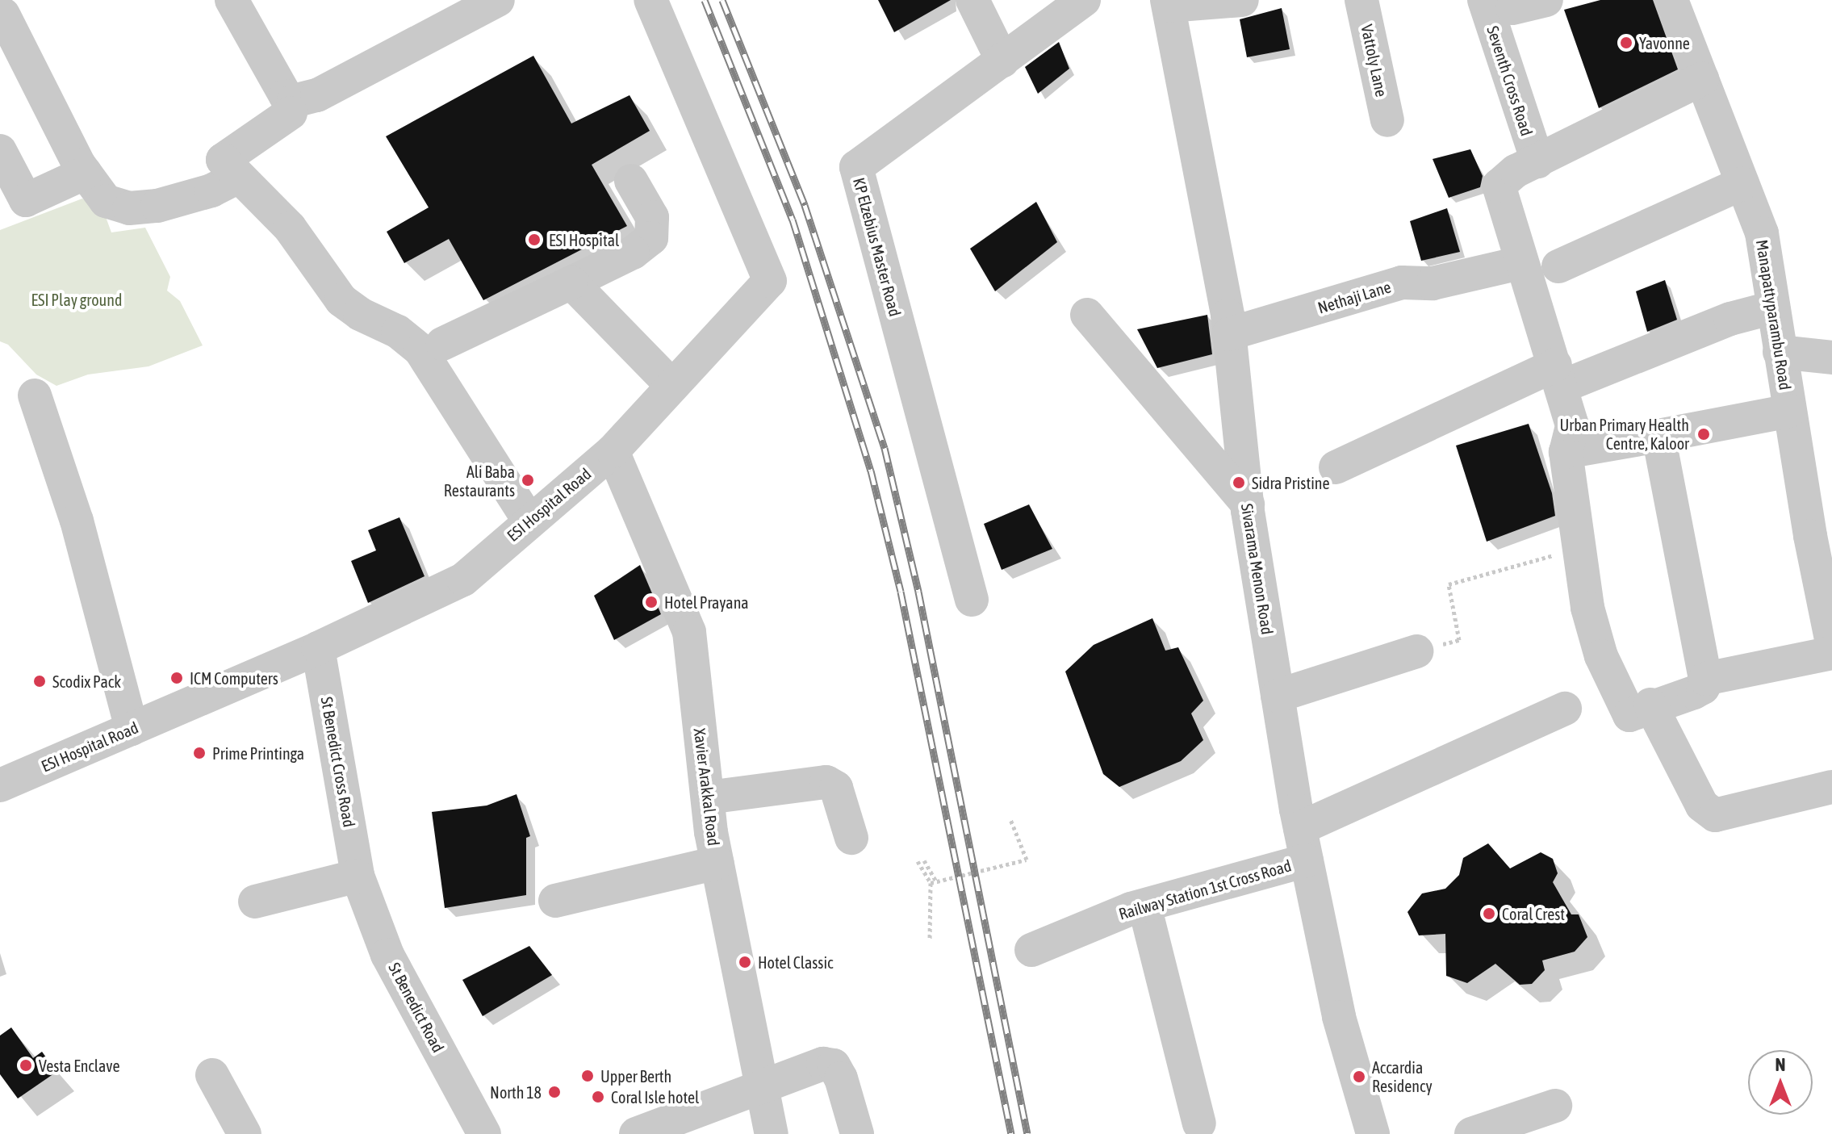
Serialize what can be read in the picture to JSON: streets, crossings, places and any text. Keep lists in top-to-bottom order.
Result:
{
  "streets": {
    "street": [
      "Vattoly Lane",
      "Seventh Cross Road",
      "KP Elzebius Master Road",
      "Nethaji Lane",
      "Manapattyparambu Road",
      "ESI Hospital Road",
      "Sivarama Menon Road",
      "St Benedict Cross Road",
      "Xavier Arakkal Road",
      "Railway Station 1st Cross Road",
      "St Benedict Road"
    ]
  },
  "crossings": [
    ["Nethaji Lane", "Sivarama Menon Road"],
    ["ESI Hospital Road", "St Benedict Cross Road"],
    ["ESI Hospital Road", "Xavier Arakkal Road"],
    ["Sivarama Menon Road", "Railway Station 1st Cross Road"],
    ["St Benedict Cross Road", "St Benedict Road"]
  ],
  "parks": ["ESI Play ground"],
  "places": [
    "Yavonne",
    "ESI Hospital",
    "Urban Primary Health Centre, Kaloor",
    "Ali Baba Restaurants",
    "Sidra Pristine",
    "Hotel Prayana",
    "ICM Computers",
    "Scodix Pack",
    "Prime Printinga",
    "Coral Crest",
    "Hotel Classic",
    "Vesta Enclave",
    "Upper Berth",
    "Accardia Residency",
    "North 18",
    "Coral Isle hotel"
  ],
  "north": "top"
}
